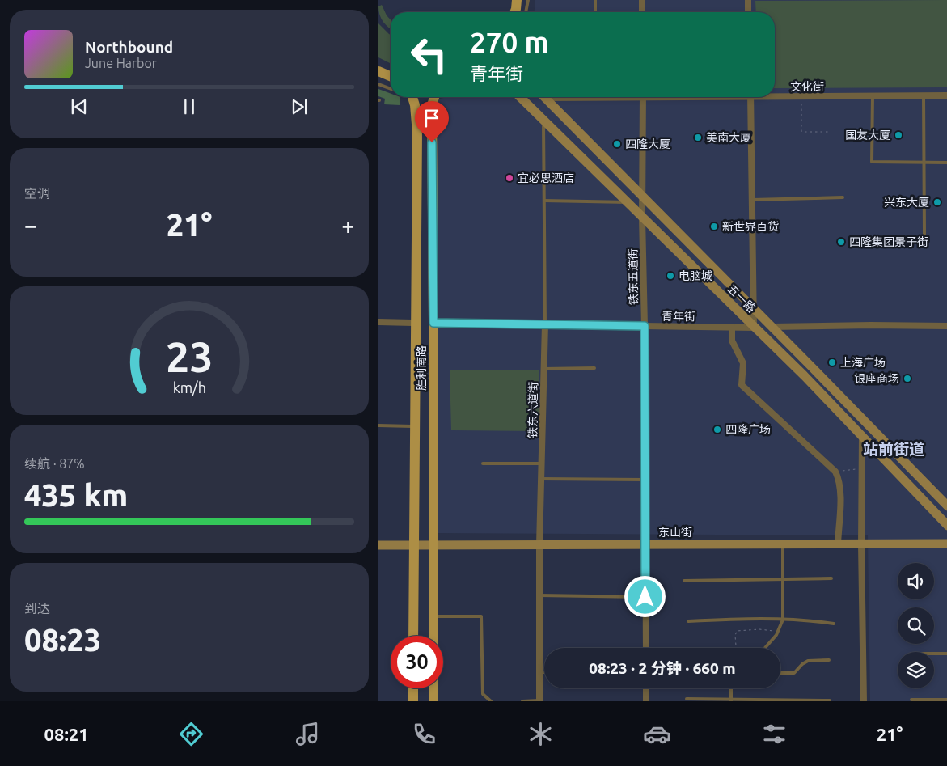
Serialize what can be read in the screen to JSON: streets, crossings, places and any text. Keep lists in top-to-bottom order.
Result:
{
  "streets": {
    "main road": ["五一路", "胜利南路", "东山街"],
    "street": [
      "文化街",
      "铁东五道街",
      "青年街",
      "铁东六道街"
    ]
  },
  "crossings": [
    ["铁东五道街", "五一路"],
    ["铁东五道街", "青年街"],
    ["铁东五道街", "东山街"],
    ["五一路", "青年街"],
    ["五一路", "铁东六道街"],
    ["青年街", "胜利南路"],
    ["青年街", "铁东六道街"],
    ["胜利南路", "东山街"],
    ["铁东六道街", "东山街"]
  ],
  "districts": ["站前街道"],
  "places": [
    "国友大厦",
    "美南大厦",
    "四隆大厦",
    "宜必思酒店",
    "兴东大厦",
    "新世界百货",
    "四隆集团景子街",
    "电脑城",
    "上海广场",
    "银座商场",
    "四隆广场"
  ],
  "page": {
    "turn": ["270 m", "青年街"],
    "song": ["Northbound", "June Harbor"],
    "tile": [
      "空调",
      ["续航 · 87%", "435 km"],
      ["到达", "08:23"]
    ],
    "heat": ["−", "21°", "+"],
    "limit": "30",
    "trip": "08:23 · 2 分钟 · 660 m",
    "tabs": ["08:21", "21°"],
    "gauge": ["23", "km/h"]
  }
}
